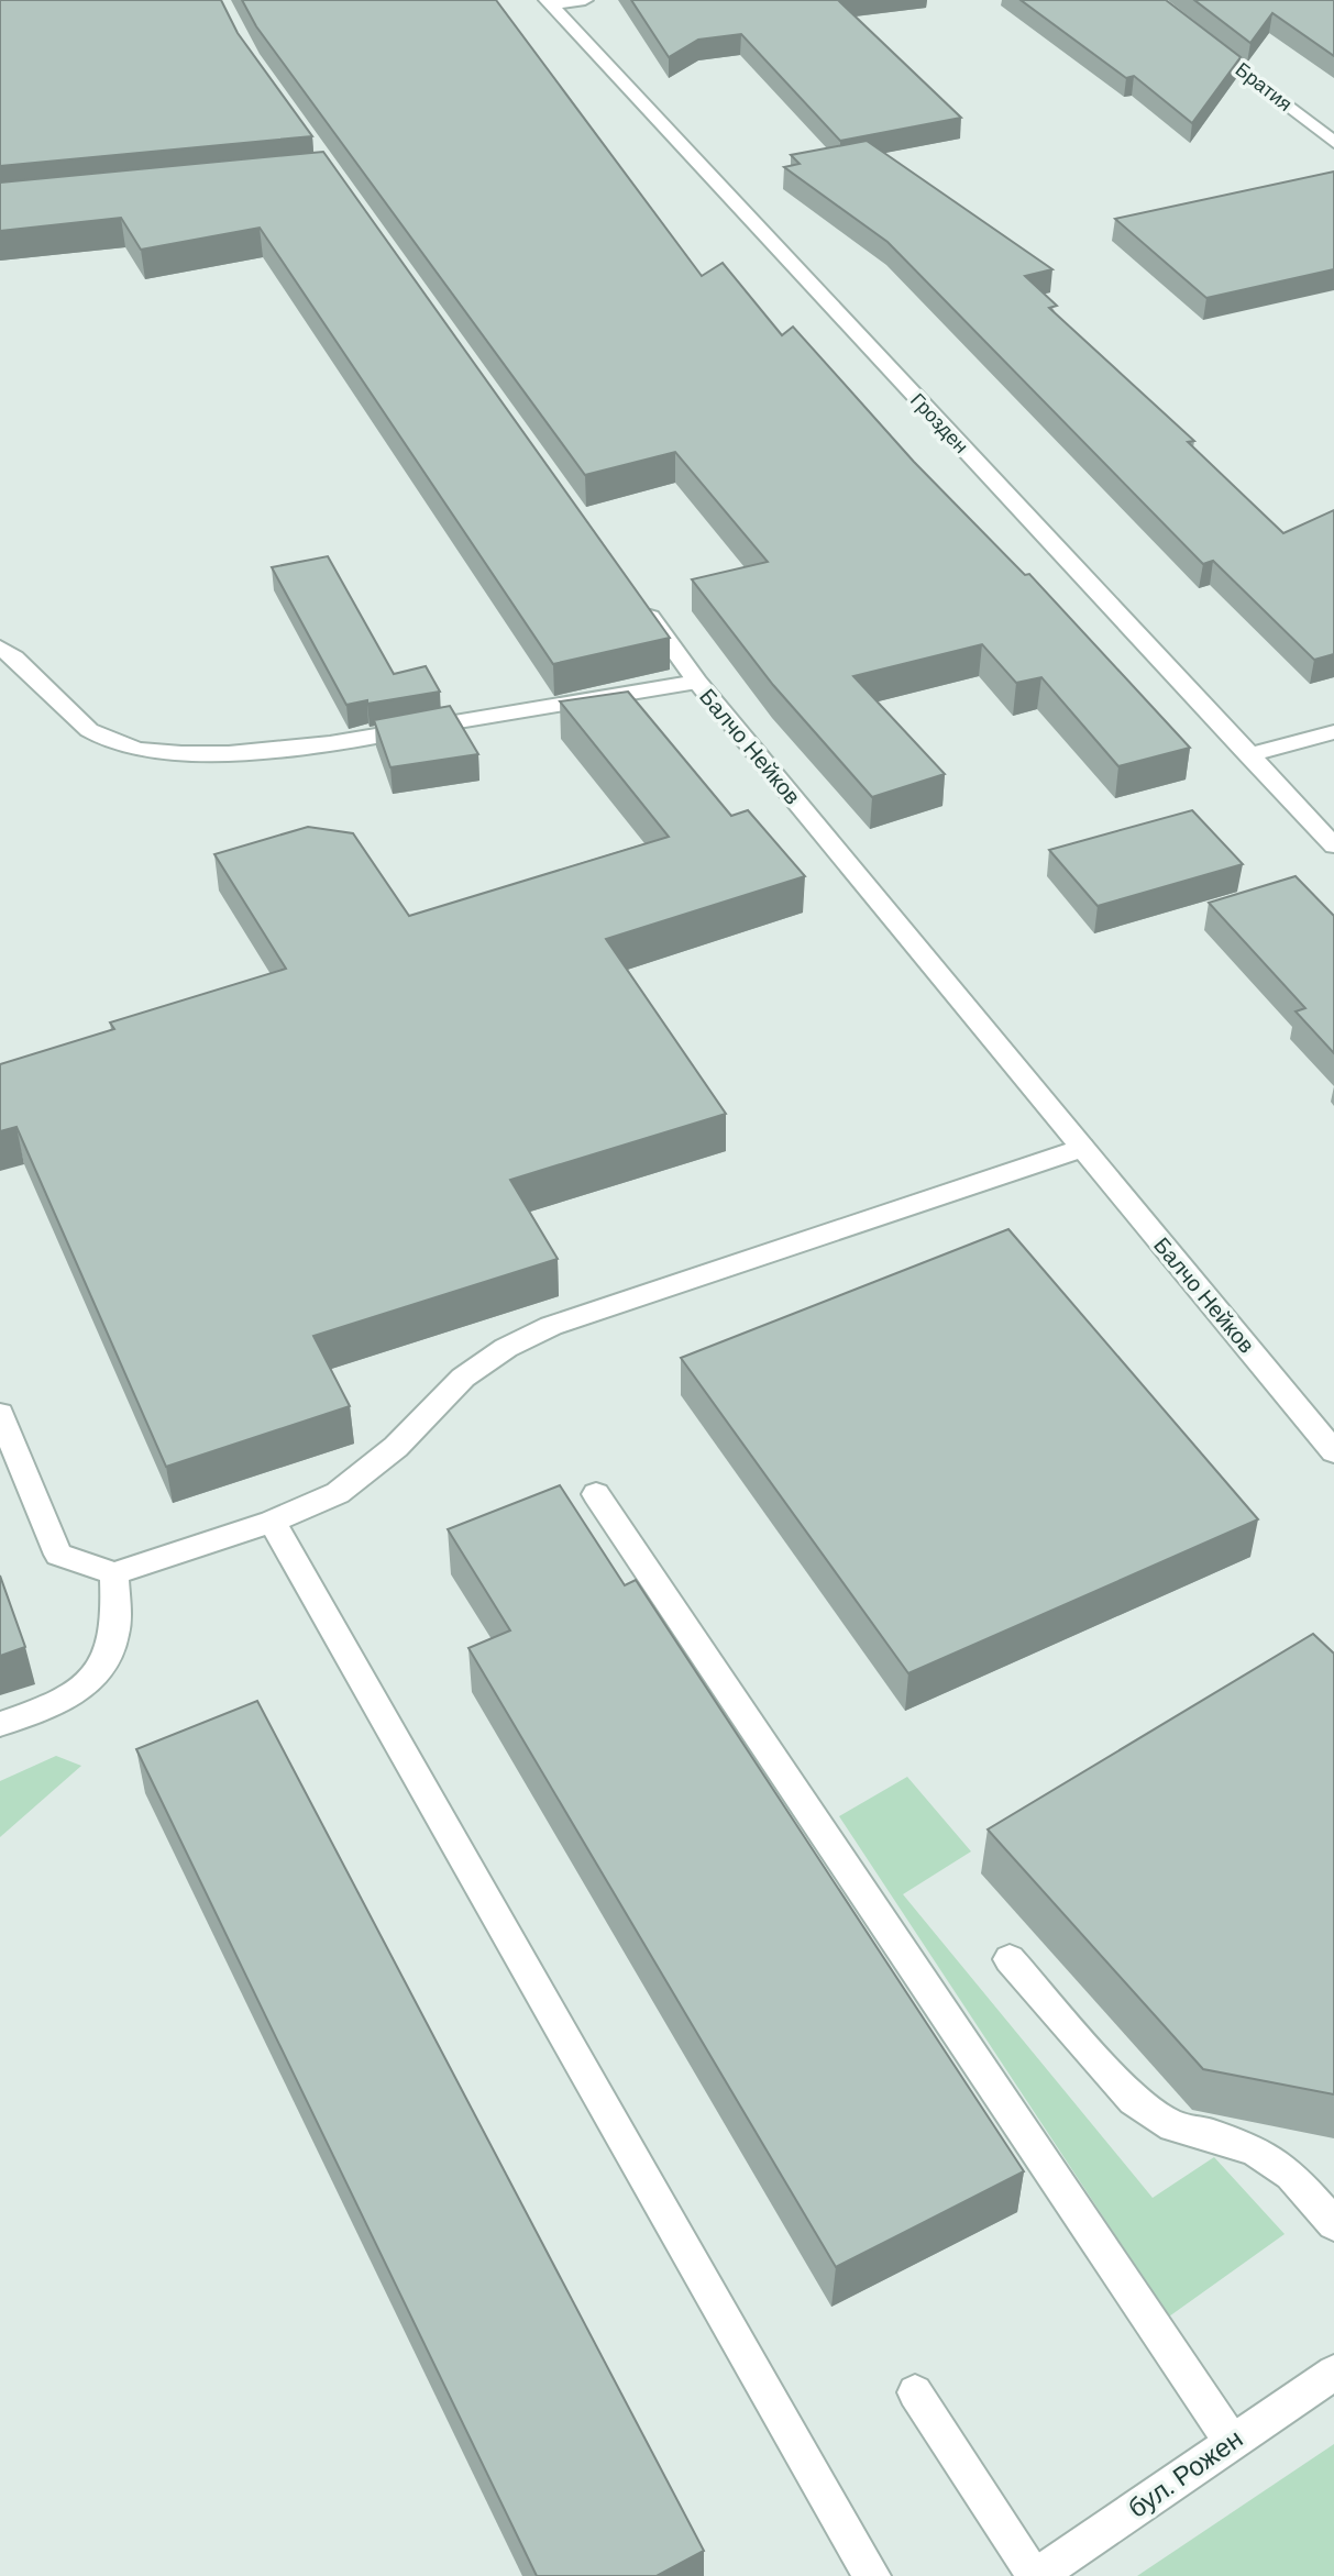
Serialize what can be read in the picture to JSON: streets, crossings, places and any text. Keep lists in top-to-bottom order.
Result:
{
  "streets": {
    "street": [
      "Братия",
      "Грозден",
      "Балчо Нейков",
      "бул. Рожен"
    ]
  }
}
